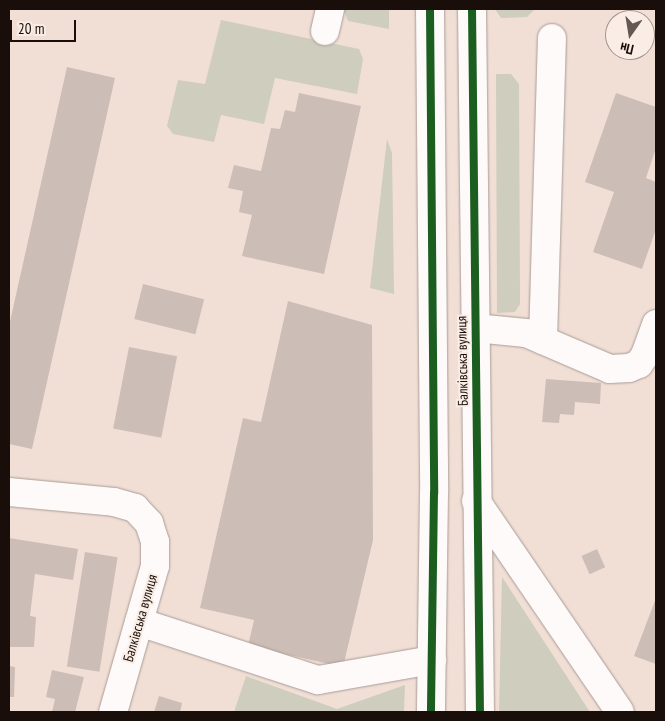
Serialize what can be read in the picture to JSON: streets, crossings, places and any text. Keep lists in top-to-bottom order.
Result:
{
  "streets": {
    "main road": ["Балківська вулиця"]
  },
  "scale_bar": "20 m",
  "north": "bottom"
}
